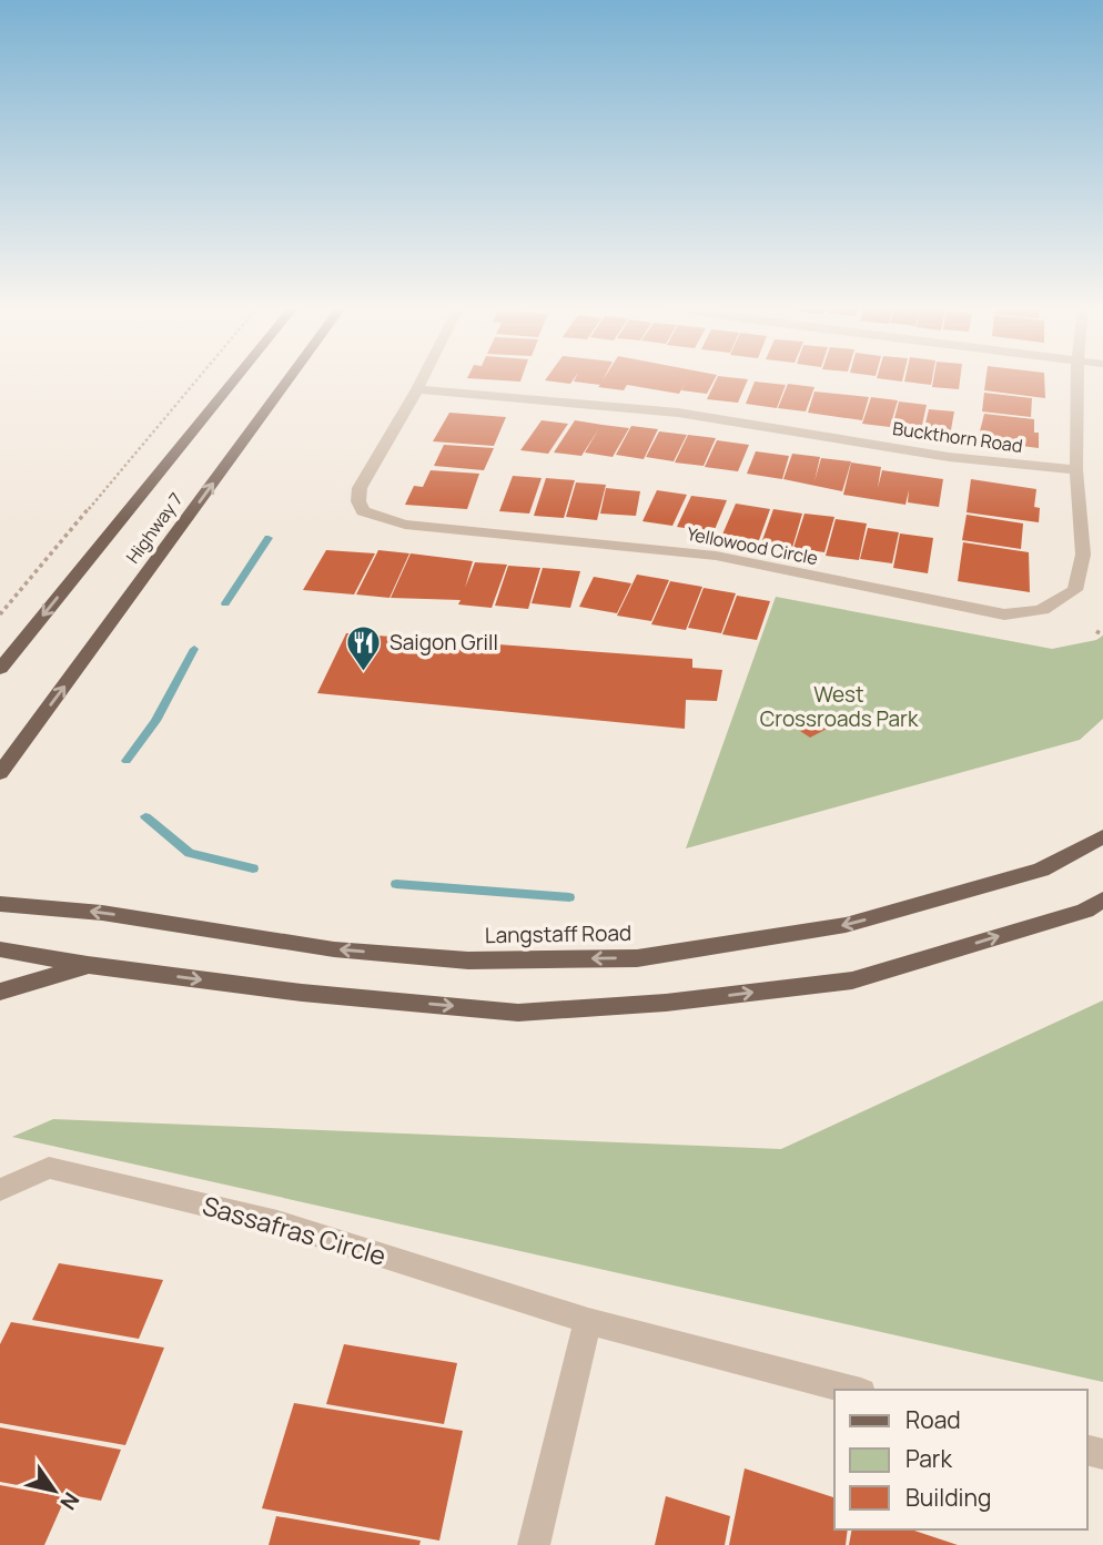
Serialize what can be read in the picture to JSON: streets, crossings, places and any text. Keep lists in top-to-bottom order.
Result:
{
  "streets": {
    "main road": ["Highway 7", "Langstaff Road"],
    "street": ["Buckthorn Road", "Yellowood Circle", "Sassafras Circle"]
  },
  "crossings": [
    ["Buckthorn Road", "Yellowood Circle"]
  ],
  "parks": ["West Crossroads Park"],
  "places": {
    "restaurant": ["Saigon Grill"]
  },
  "legend": ["Road", "Park", "Building"],
  "north": "bottom right"
}
